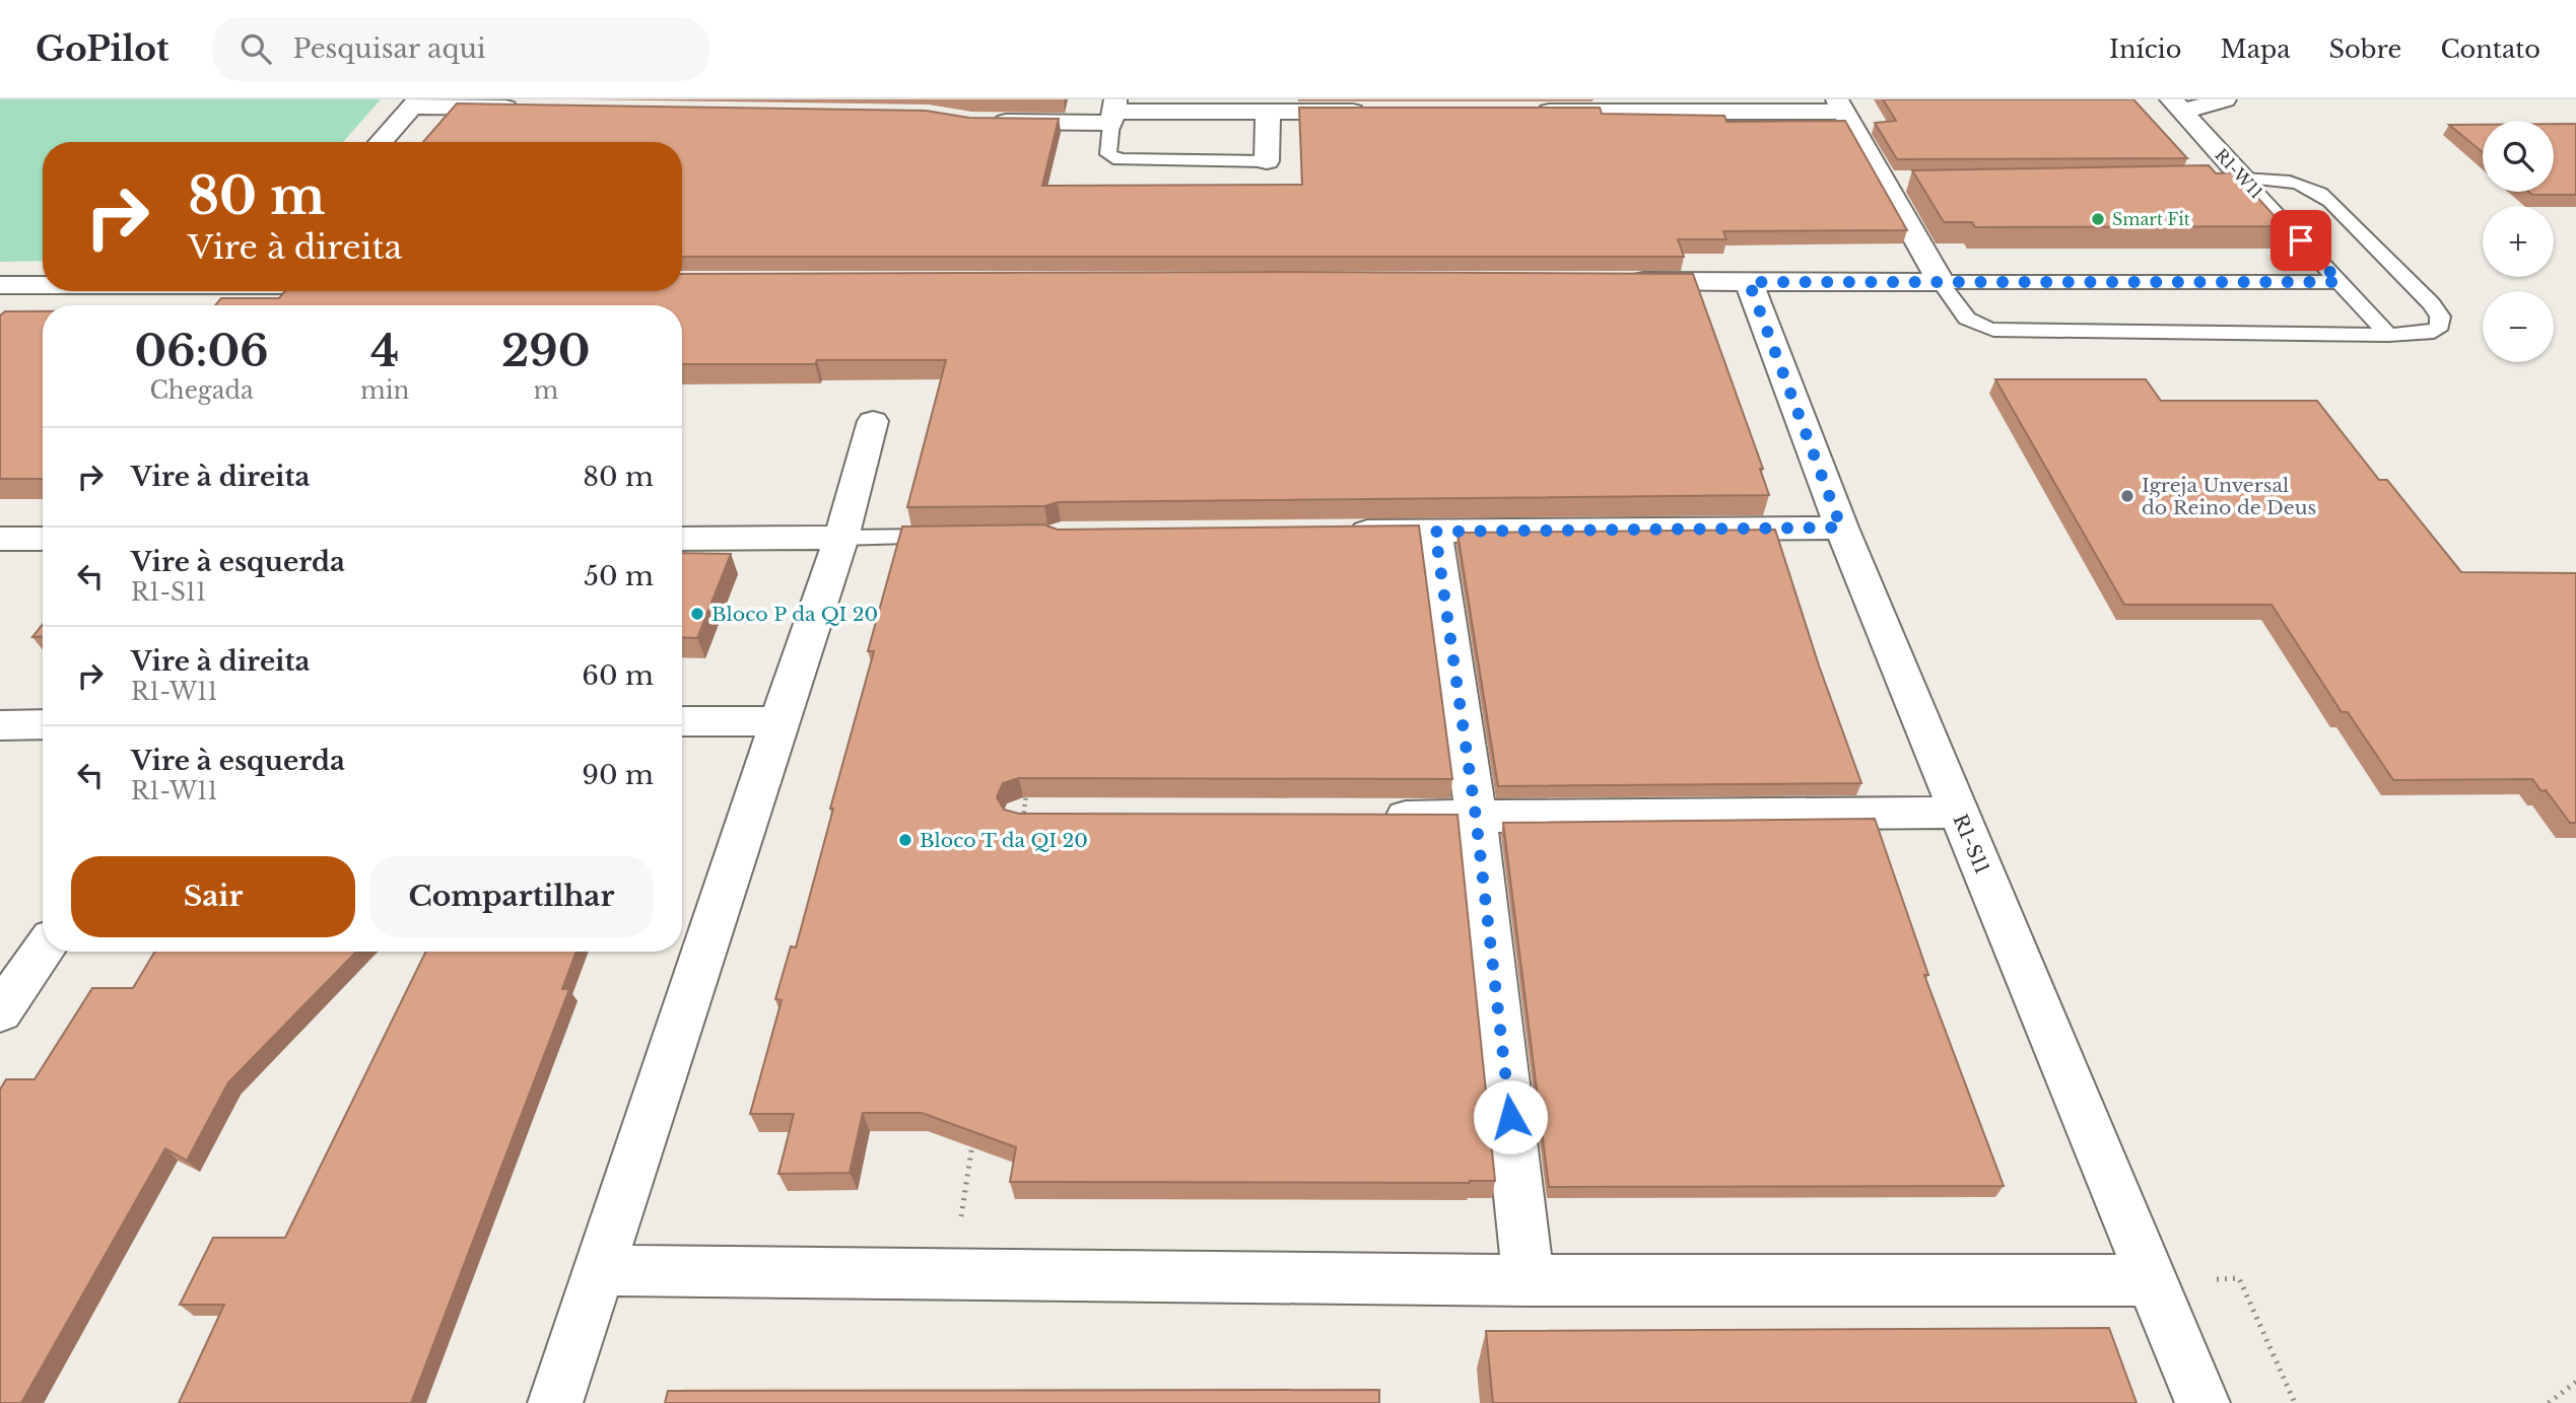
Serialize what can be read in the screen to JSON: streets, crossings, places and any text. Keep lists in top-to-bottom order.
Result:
{
  "streets": {
    "street": ["R1-W11", "R1-S11"]
  },
  "places": [
    "Smart Fit",
    "Igreja Unversal do Reino de Deus",
    "Bloco P da QI 20",
    "Bloco T da QI 20"
  ],
  "page": {
    "header": "GoPilot",
    "search": "Pesquisar aqui",
    "nav": [
      "Início",
      "Mapa",
      "Sobre",
      "Contato"
    ],
    "map_buttons": ["+", "−"],
    "turn": ["80 m", "Vire à direita"],
    "eta": [
      "06:06",
      "Chegada",
      "4",
      "min",
      "290",
      "m"
    ],
    "list": [
      {
        "name": "Vire à direita",
        "value": "80 m"
      },
      {
        "name": "Vire à esquerda",
        "note": "R1-S11",
        "value": "50 m"
      },
      {
        "name": "Vire à direita",
        "note": "R1-W11",
        "value": "60 m"
      },
      {
        "name": "Vire à esquerda",
        "note": "R1-W11",
        "value": "90 m"
      }
    ],
    "buttons": ["Sair", "Compartilhar"]
  }
}
